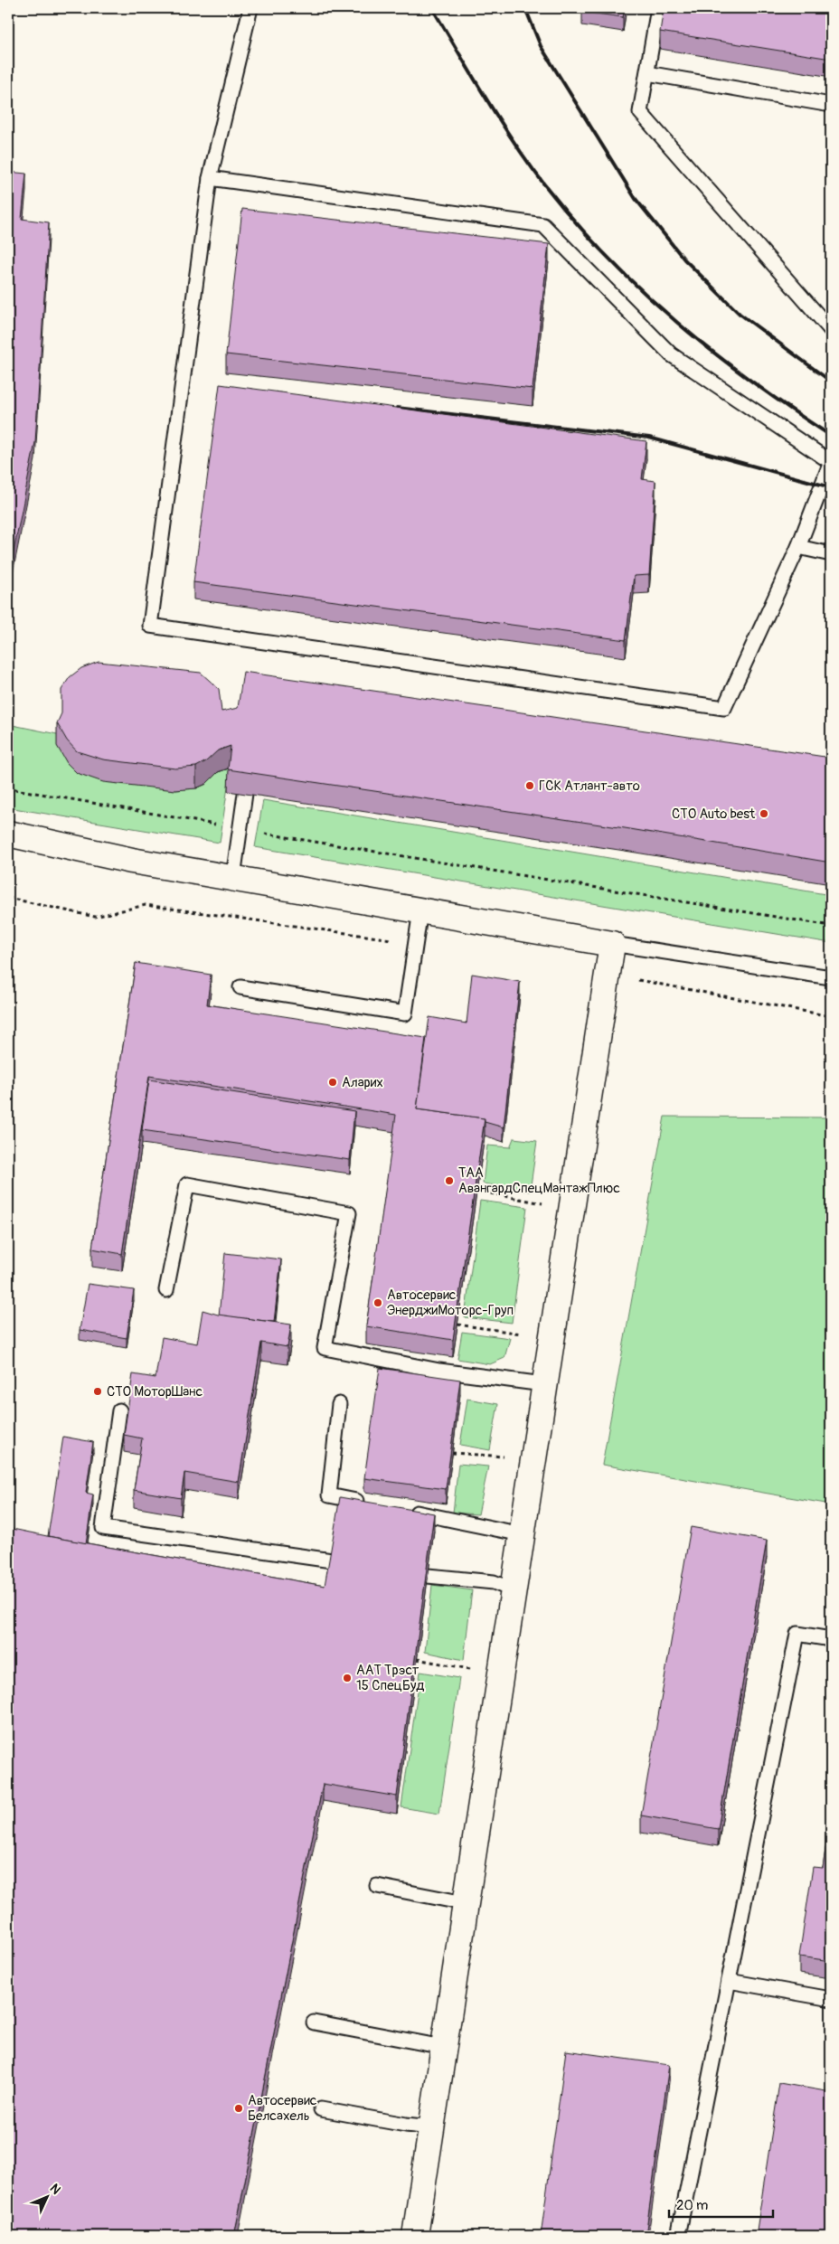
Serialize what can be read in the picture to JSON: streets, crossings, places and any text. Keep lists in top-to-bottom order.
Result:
{
  "places": [
    "ГСК Атлант-авто",
    "СТО Auto best",
    "Аларих",
    "ТАА АвангардСпецМантажПлюс",
    "Автосервис ЭнерджиМоторс-Груп",
    "СТО МоторШанс",
    "ААТ Трэст 15 СпецБуд",
    "Автосервис Белсахель"
  ],
  "scale_bar": "20 m",
  "north": "top right"
}
